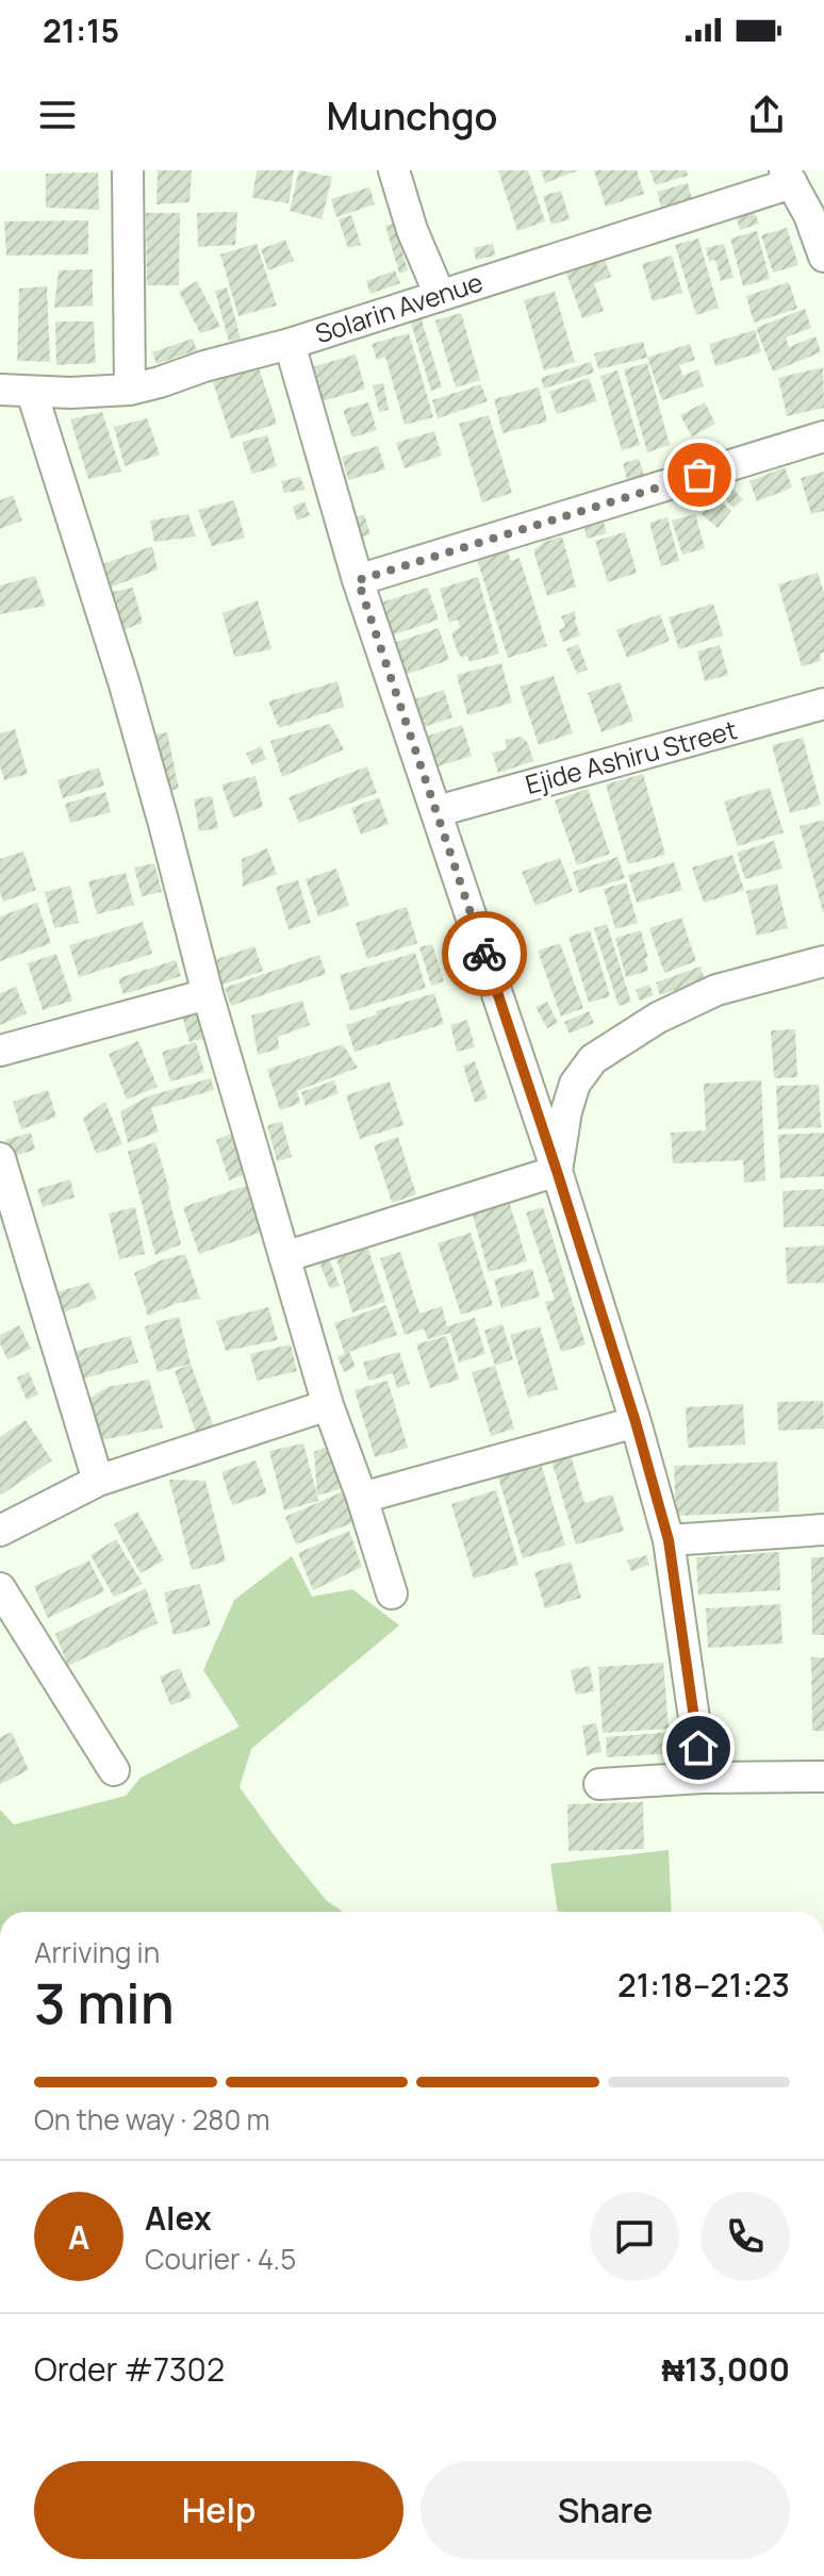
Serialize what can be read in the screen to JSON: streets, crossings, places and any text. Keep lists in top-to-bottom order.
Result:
{
  "streets": {
    "street": ["Solarin Avenue", "Ejide Ashiru Street"]
  },
  "page": {
    "status": "21:15",
    "header": "Munchgo",
    "heading": ["3 min", "Arriving in", "21:18–21:23"],
    "panel": [
      "Alex",
      "Courier · 4.5",
      "Order #7302",
      "₦13,000"
    ],
    "bar": "On the way · 280 m",
    "round": "A",
    "buttons": ["Help", "Share"]
  }
}
